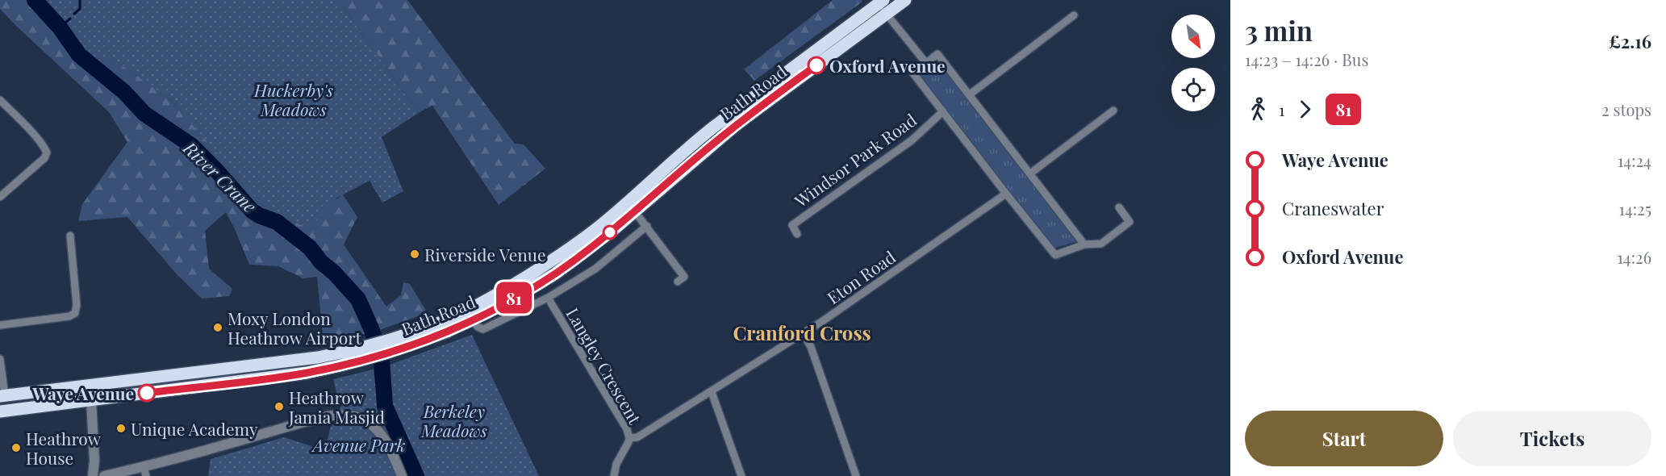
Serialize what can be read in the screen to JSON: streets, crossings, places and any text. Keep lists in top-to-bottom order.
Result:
{
  "streets": {
    "highway": ["Bath Road"],
    "street": ["Windsor Park Road", "Eton Road", "Langley Crescent"]
  },
  "crossings": [
    ["Eton Road", "Langley Crescent"]
  ],
  "districts": ["Cranford Cross"],
  "water": ["River Crane"],
  "parks": ["Huckerby's Meadows", "Berkeley Meadows", "Avenue Park"],
  "places": [
    "Oxford Avenue",
    "Riverside Venue",
    "Moxy London Heathrow Airport",
    "Waye Avenue",
    "Heathrow Jamia Masjid",
    "Unique Academy",
    "Heathrow House"
  ],
  "lines": ["bus line 81"],
  "north": "bottom right",
  "page": {
    "on_map": "81",
    "heading": ["3 min", "14:23 – 14:26 · Bus", "£2.16"],
    "legs": ["1", "81", "2 stops"],
    "list": [
      {
        "name": "Waye Avenue",
        "value": "14:24"
      },
      {
        "name": "Craneswater",
        "value": "14:25"
      },
      {
        "name": "Oxford Avenue",
        "value": "14:26"
      }
    ],
    "buttons": ["Start", "Tickets"]
  }
}
